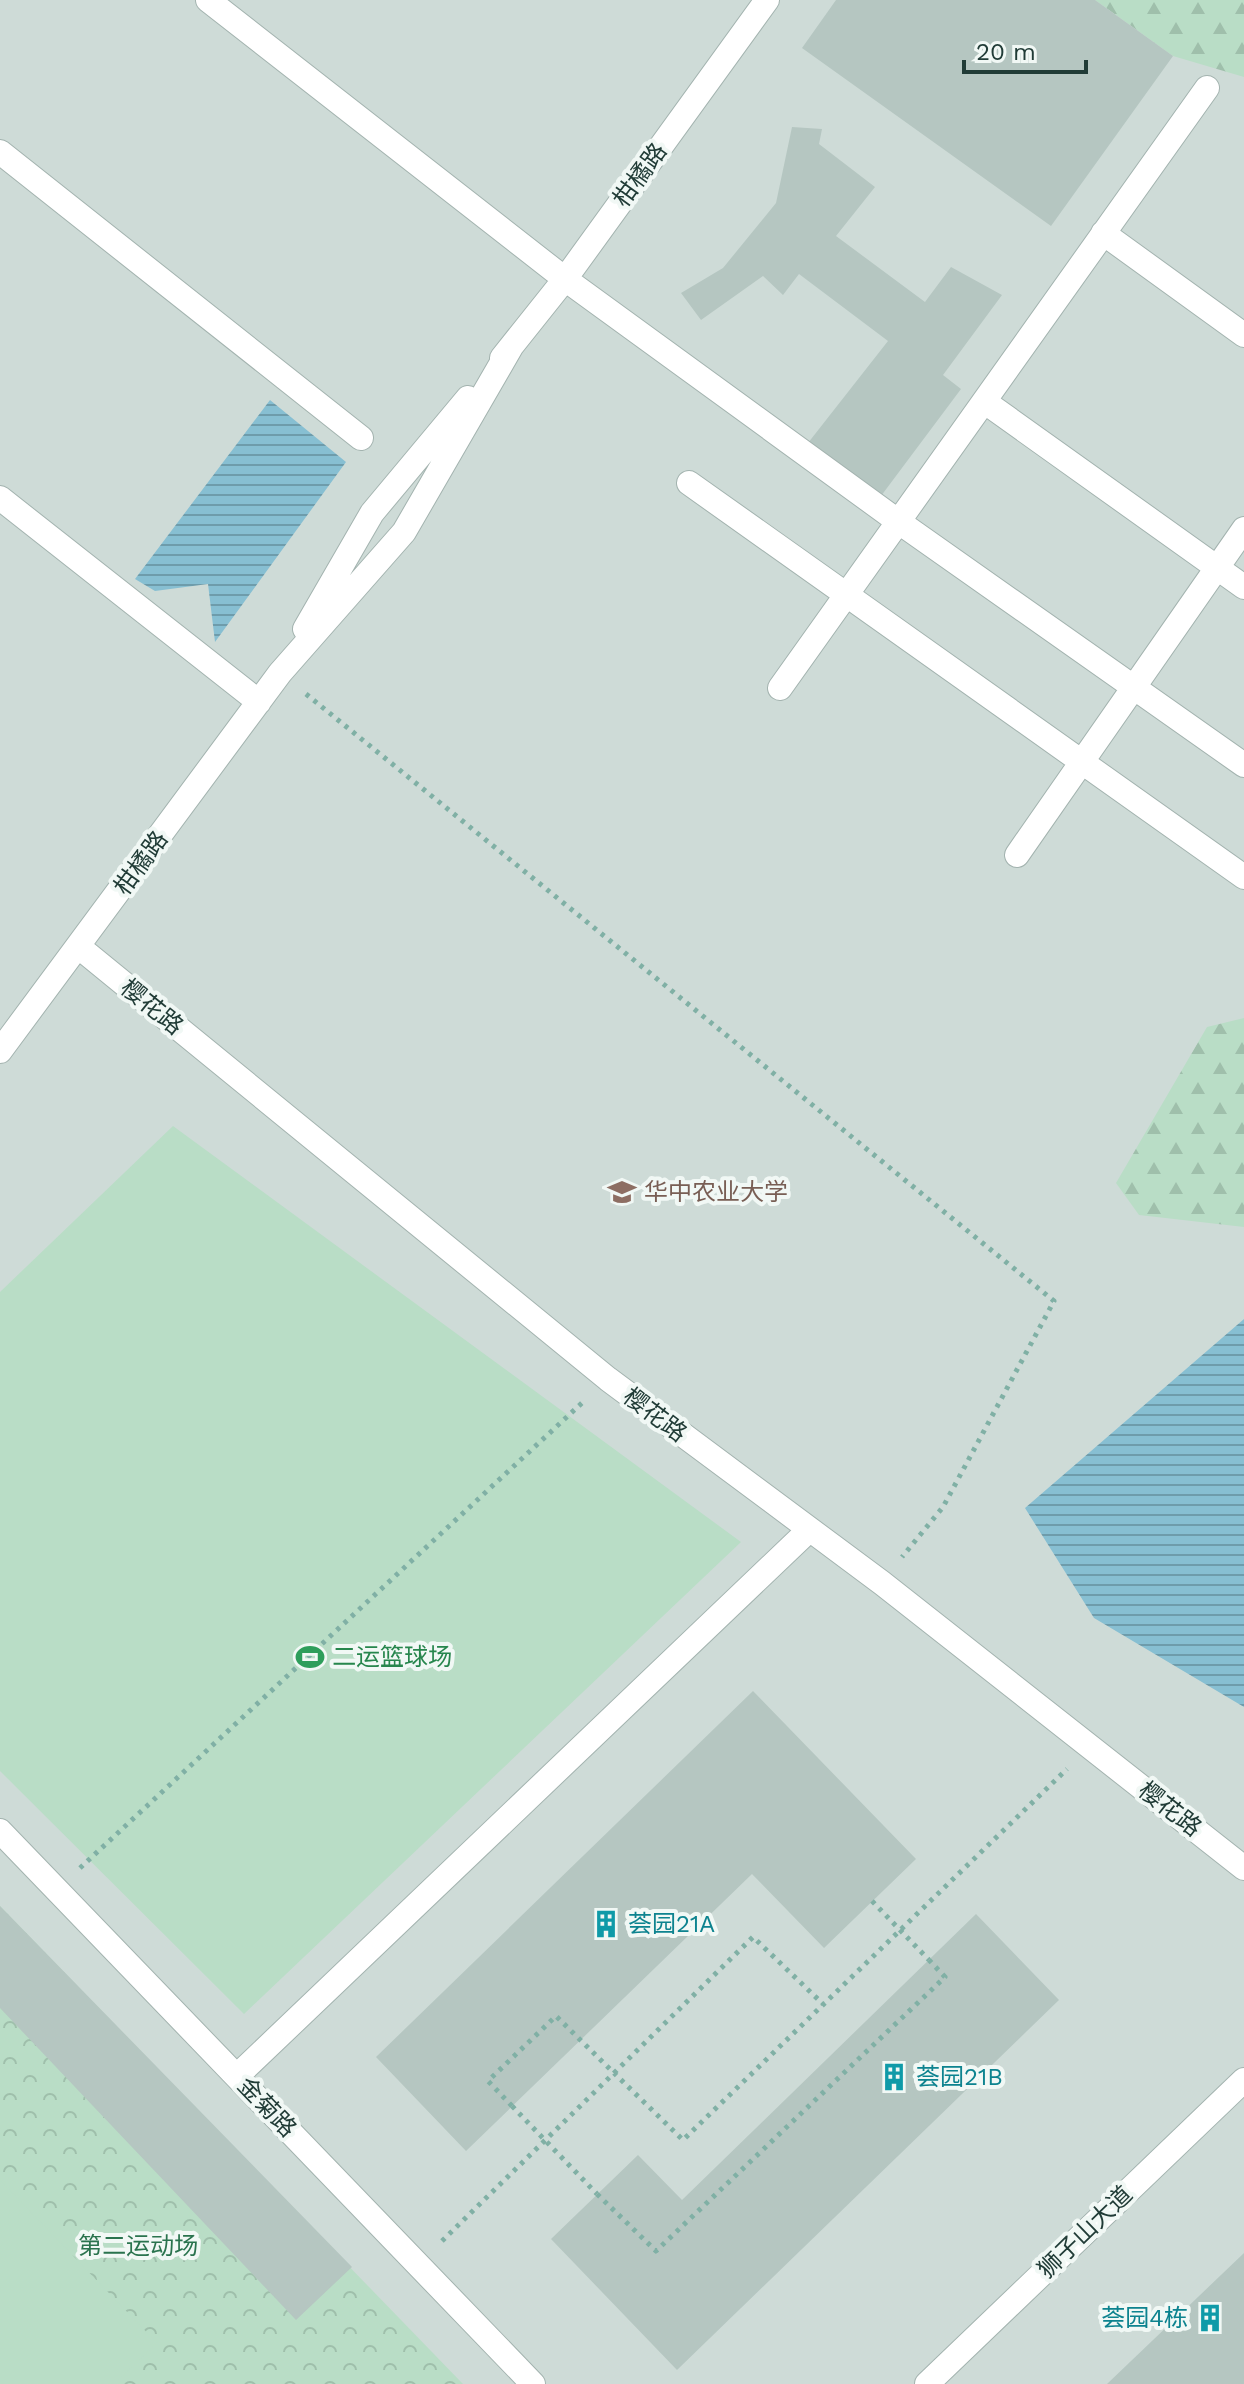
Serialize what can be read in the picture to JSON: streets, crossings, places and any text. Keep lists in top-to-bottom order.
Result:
{
  "streets": {
    "street": [
      "柑橘路",
      "樱花路",
      "金菊路",
      "狮子山大道"
    ]
  },
  "crossings": [
    ["柑橘路", "樱花路"]
  ],
  "parks": ["第二运动场"],
  "places": {
    "school or university": ["华中农业大学"],
    "sports": ["二运篮球场"],
    "building": ["荟园21A", "荟园21B", "荟园4栋"]
  },
  "scale_bar": "20 m"
}
